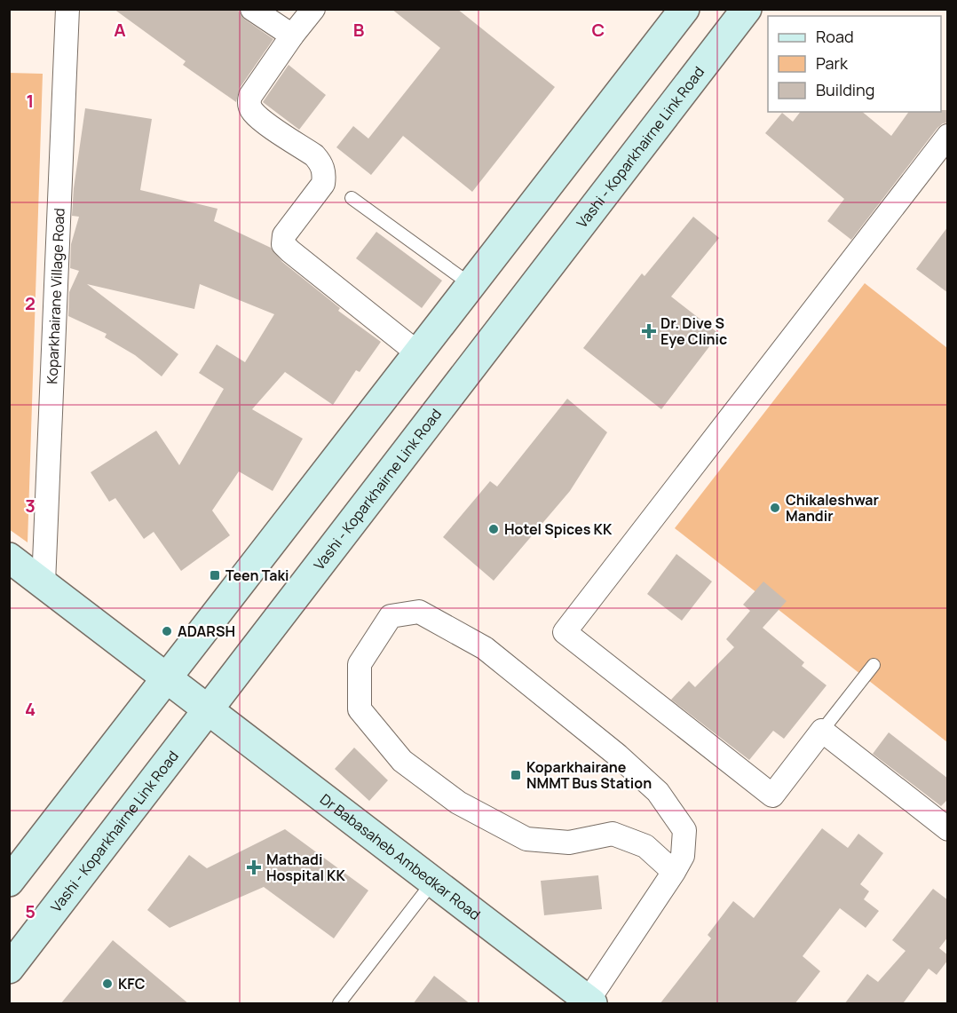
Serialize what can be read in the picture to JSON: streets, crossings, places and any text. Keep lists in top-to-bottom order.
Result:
{
  "streets": {
    "main road": ["Vashi - Koparkhairne Link Road", "Dr Babasaheb Ambedkar Road"],
    "street": ["Koparkhairane Village Road"]
  },
  "crossings": [
    ["Vashi - Koparkhairne Link Road", "Dr Babasaheb Ambedkar Road"],
    ["Koparkhairane Village Road", "Dr Babasaheb Ambedkar Road"]
  ],
  "places": {
    "health": ["Dr. Dive S Eye Clinic", "Mathadi Hospital KK"],
    "other": [
      "Chikaleshwar Mandir",
      "Hotel Spices KK",
      "ADARSH",
      "KFC"
    ],
    "transit": ["Teen Taki", "Koparkhairane NMMT Bus Station"]
  },
  "legend": ["Road", "Park", "Building"],
  "grid": {
    "columns": ["A", "B", "C"],
    "rows": [
      "1",
      "2",
      "3",
      "4",
      "5"
    ]
  }
}
